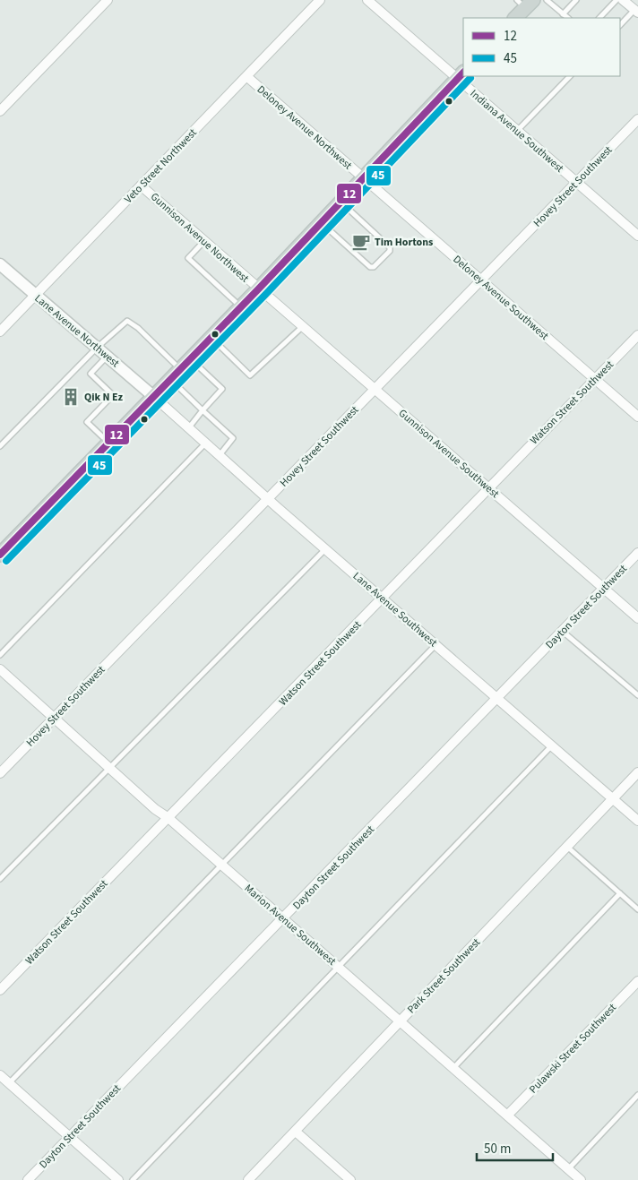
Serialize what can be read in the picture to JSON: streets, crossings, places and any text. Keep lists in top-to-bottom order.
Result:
{
  "streets": {
    "street": [
      "Deloney Avenue Northwest",
      "Indiana Avenue Southwest",
      "Veto Street Northwest",
      "Hovey Street Southwest",
      "Gunnison Avenue Northwest",
      "Deloney Avenue Southwest",
      "Lane Avenue Northwest",
      "Watson Street Southwest",
      "Gunnison Avenue Southwest",
      "Dayton Street Southwest",
      "Lane Avenue Southwest",
      "Marion Avenue Southwest",
      "Park Street Southwest",
      "Pulawski Street Southwest"
    ]
  },
  "crossings": [
    ["Deloney Avenue Northwest", "Veto Street Northwest"],
    ["Deloney Avenue Northwest", "Deloney Avenue Southwest"],
    ["Indiana Avenue Southwest", "Hovey Street Southwest"],
    ["Veto Street Northwest", "Gunnison Avenue Northwest"],
    ["Veto Street Northwest", "Lane Avenue Northwest"],
    ["Hovey Street Southwest", "Deloney Avenue Southwest"],
    ["Hovey Street Southwest", "Gunnison Avenue Southwest"],
    ["Hovey Street Southwest", "Lane Avenue Southwest"],
    ["Hovey Street Southwest", "Marion Avenue Southwest"],
    ["Gunnison Avenue Northwest", "Gunnison Avenue Southwest"],
    ["Deloney Avenue Southwest", "Watson Street Southwest"],
    ["Lane Avenue Northwest", "Lane Avenue Southwest"],
    ["Watson Street Southwest", "Gunnison Avenue Southwest"],
    ["Watson Street Southwest", "Lane Avenue Southwest"],
    ["Watson Street Southwest", "Marion Avenue Southwest"],
    ["Gunnison Avenue Southwest", "Dayton Street Southwest"],
    ["Dayton Street Southwest", "Lane Avenue Southwest"],
    ["Dayton Street Southwest", "Marion Avenue Southwest"],
    ["Lane Avenue Southwest", "Park Street Southwest"],
    ["Marion Avenue Southwest", "Park Street Southwest"],
    ["Marion Avenue Southwest", "Pulawski Street Southwest"]
  ],
  "places": {
    "cafe": ["Tim Hortons"],
    "building": ["Qik N Ez"]
  },
  "lines": ["transit line 12", "transit line 45"],
  "legend": ["12", "45"],
  "scale_bar": "50 m"
}
